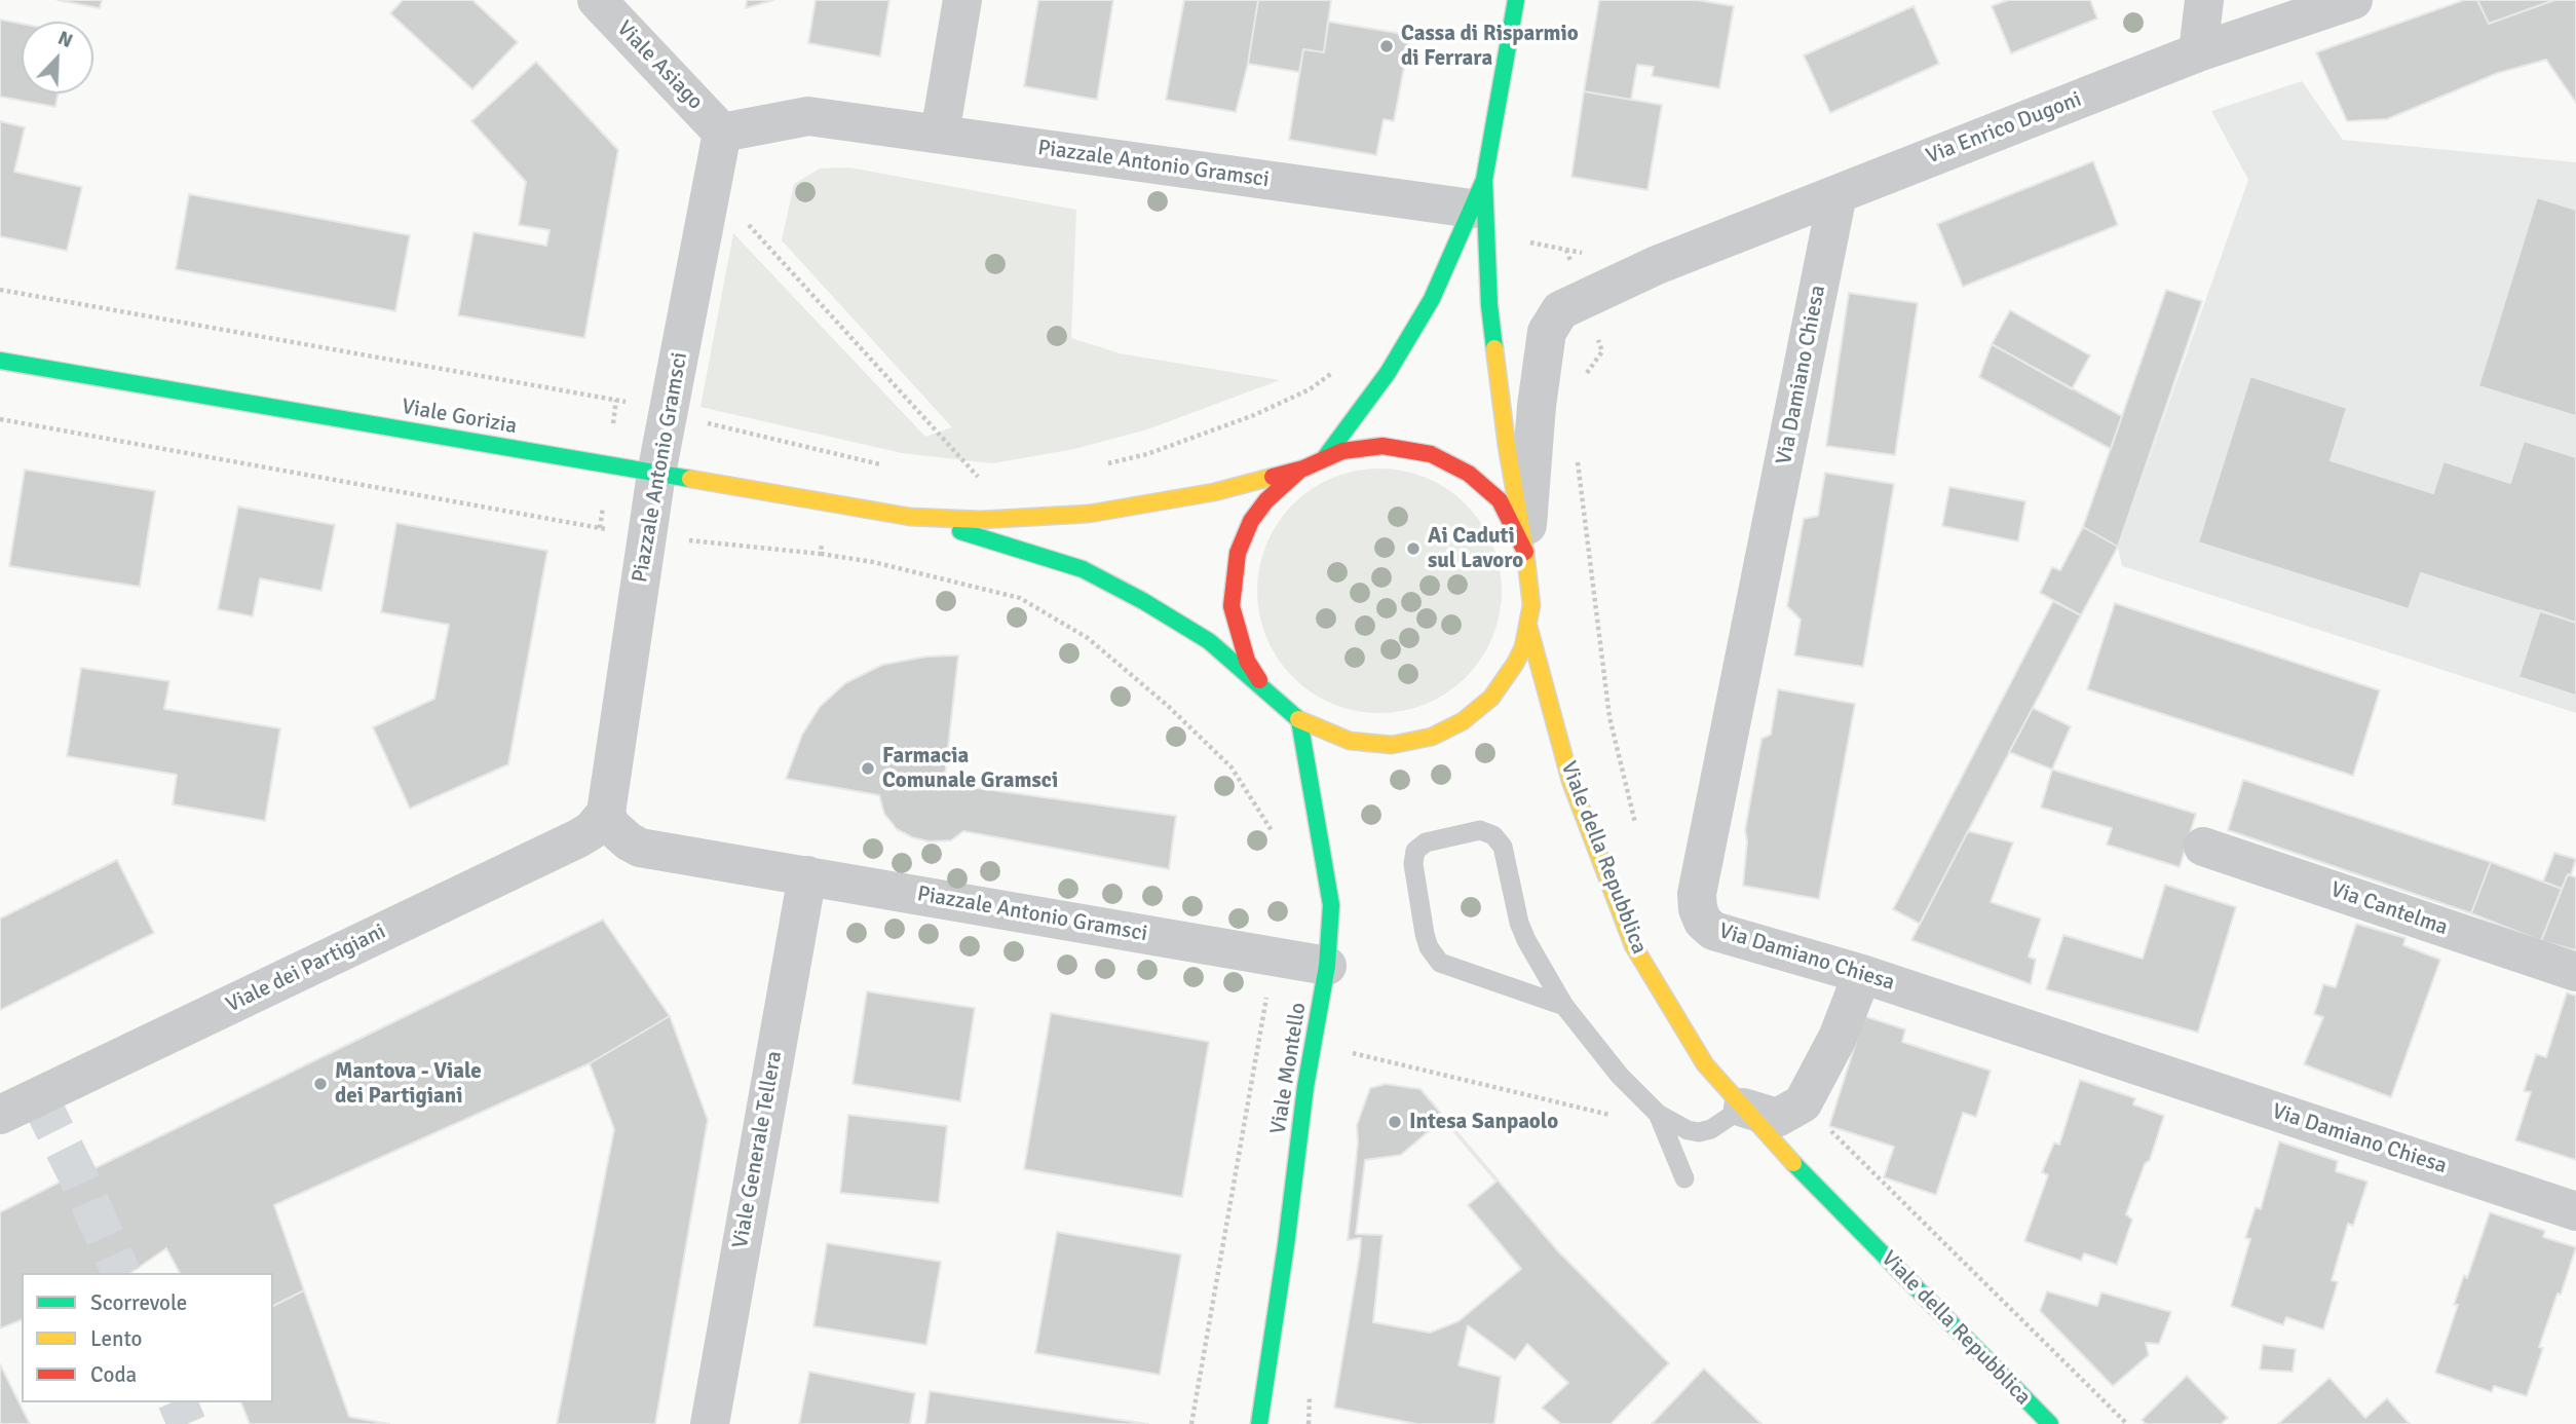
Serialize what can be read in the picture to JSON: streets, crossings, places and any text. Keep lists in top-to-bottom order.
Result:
{
  "streets": {
    "main road": ["Viale Gorizia", "Viale della Repubblica", "Viale Montello"],
    "street": [
      "Viale Asiago",
      "Via Enrico Dugoni",
      "Piazzale Antonio Gramsci",
      "Via Damiano Chiesa",
      "Via Cantelma",
      "Viale dei Partigiani",
      "Viale Generale Tellera"
    ]
  },
  "crossings": [
    ["Viale Asiago", "Piazzale Antonio Gramsci"],
    ["Via Enrico Dugoni", "Via Damiano Chiesa"],
    ["Piazzale Antonio Gramsci", "Viale Gorizia"],
    ["Piazzale Antonio Gramsci", "Viale dei Partigiani"],
    ["Piazzale Antonio Gramsci", "Viale Montello"],
    ["Piazzale Antonio Gramsci", "Viale Generale Tellera"]
  ],
  "places": [
    "Cassa di Risparmio di Ferrara",
    "Ai Caduti sul Lavoro",
    "Farmacia Comunale Gramsci",
    "Mantova - Viale dei Partigiani",
    "Intesa Sanpaolo"
  ],
  "legend": ["Scorrevole", "Lento", "Coda"],
  "north": "top right"
}
